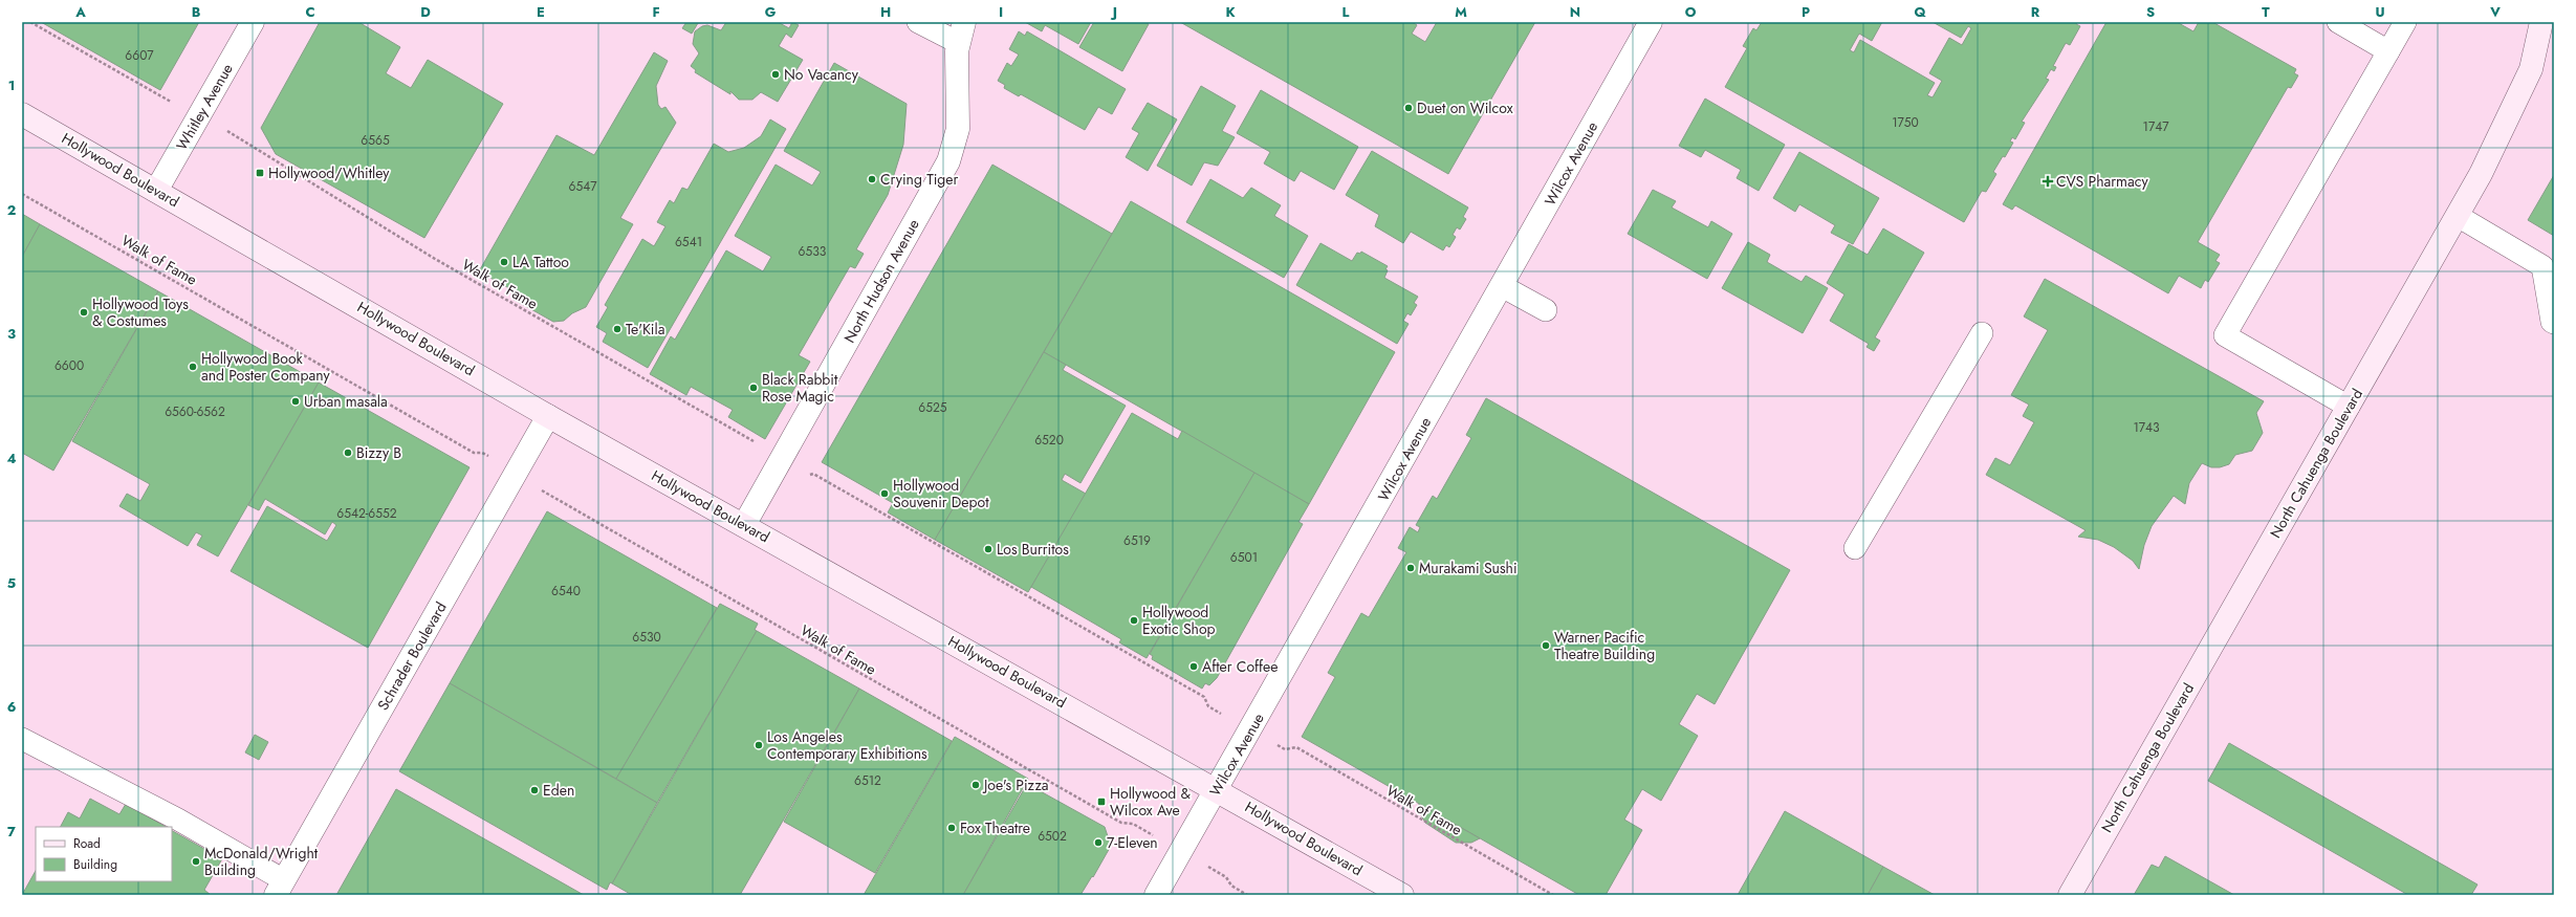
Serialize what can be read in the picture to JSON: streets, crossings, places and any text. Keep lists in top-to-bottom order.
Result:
{
  "streets": {
    "main road": ["Hollywood Boulevard", "North Cahuenga Boulevard"],
    "street": [
      "Whitley Avenue",
      "Wilcox Avenue",
      "North Hudson Avenue",
      "Schrader Boulevard"
    ],
    "path": ["Walk of Fame"]
  },
  "crossings": [
    ["Whitley Avenue", "Hollywood Boulevard"],
    ["Wilcox Avenue", "Hollywood Boulevard"],
    ["Hollywood Boulevard", "North Hudson Avenue"],
    ["Hollywood Boulevard", "Schrader Boulevard"]
  ],
  "places": {
    "other": [
      "No Vacancy",
      "Duet on Wilcox",
      "Crying Tiger",
      "LA Tattoo",
      "Hollywood Toys & Costumes",
      "Te'Kila",
      "Hollywood Book and Poster Company",
      "Black Rabbit Rose Magic",
      "Urban masala",
      "Bizzy B",
      "Hollywood Souvenir Depot",
      "Los Burritos",
      "Murakami Sushi",
      "Hollywood Exotic Shop",
      "Warner Pacific Theatre Building",
      "After Coffee",
      "Los Angeles Contemporary Exhibitions",
      "Joe's Pizza",
      "Eden",
      "Fox Theatre",
      "7-Eleven",
      "McDonald/Wright Building"
    ],
    "transit": ["Hollywood/Whitley", "Hollywood & Wilcox Ave"],
    "health": ["CVS Pharmacy"]
  },
  "house_numbers": [
    "6607",
    "1750",
    "1747",
    "6565",
    "6547",
    "6541",
    "6533",
    "6600",
    "6525",
    "6560-6562",
    "1743",
    "6520",
    "6542-6552",
    "6519",
    "6501",
    "6540",
    "6530",
    "6512",
    "6502"
  ],
  "legend": ["Road", "Building"],
  "grid": {
    "columns": [
      "A",
      "B",
      "C",
      "D",
      "E",
      "F",
      "G",
      "H",
      "I",
      "J",
      "K",
      "L",
      "M",
      "N",
      "O",
      "P",
      "Q",
      "R",
      "S",
      "T",
      "U",
      "V"
    ],
    "rows": [
      "1",
      "2",
      "3",
      "4",
      "5",
      "6",
      "7"
    ]
  }
}
